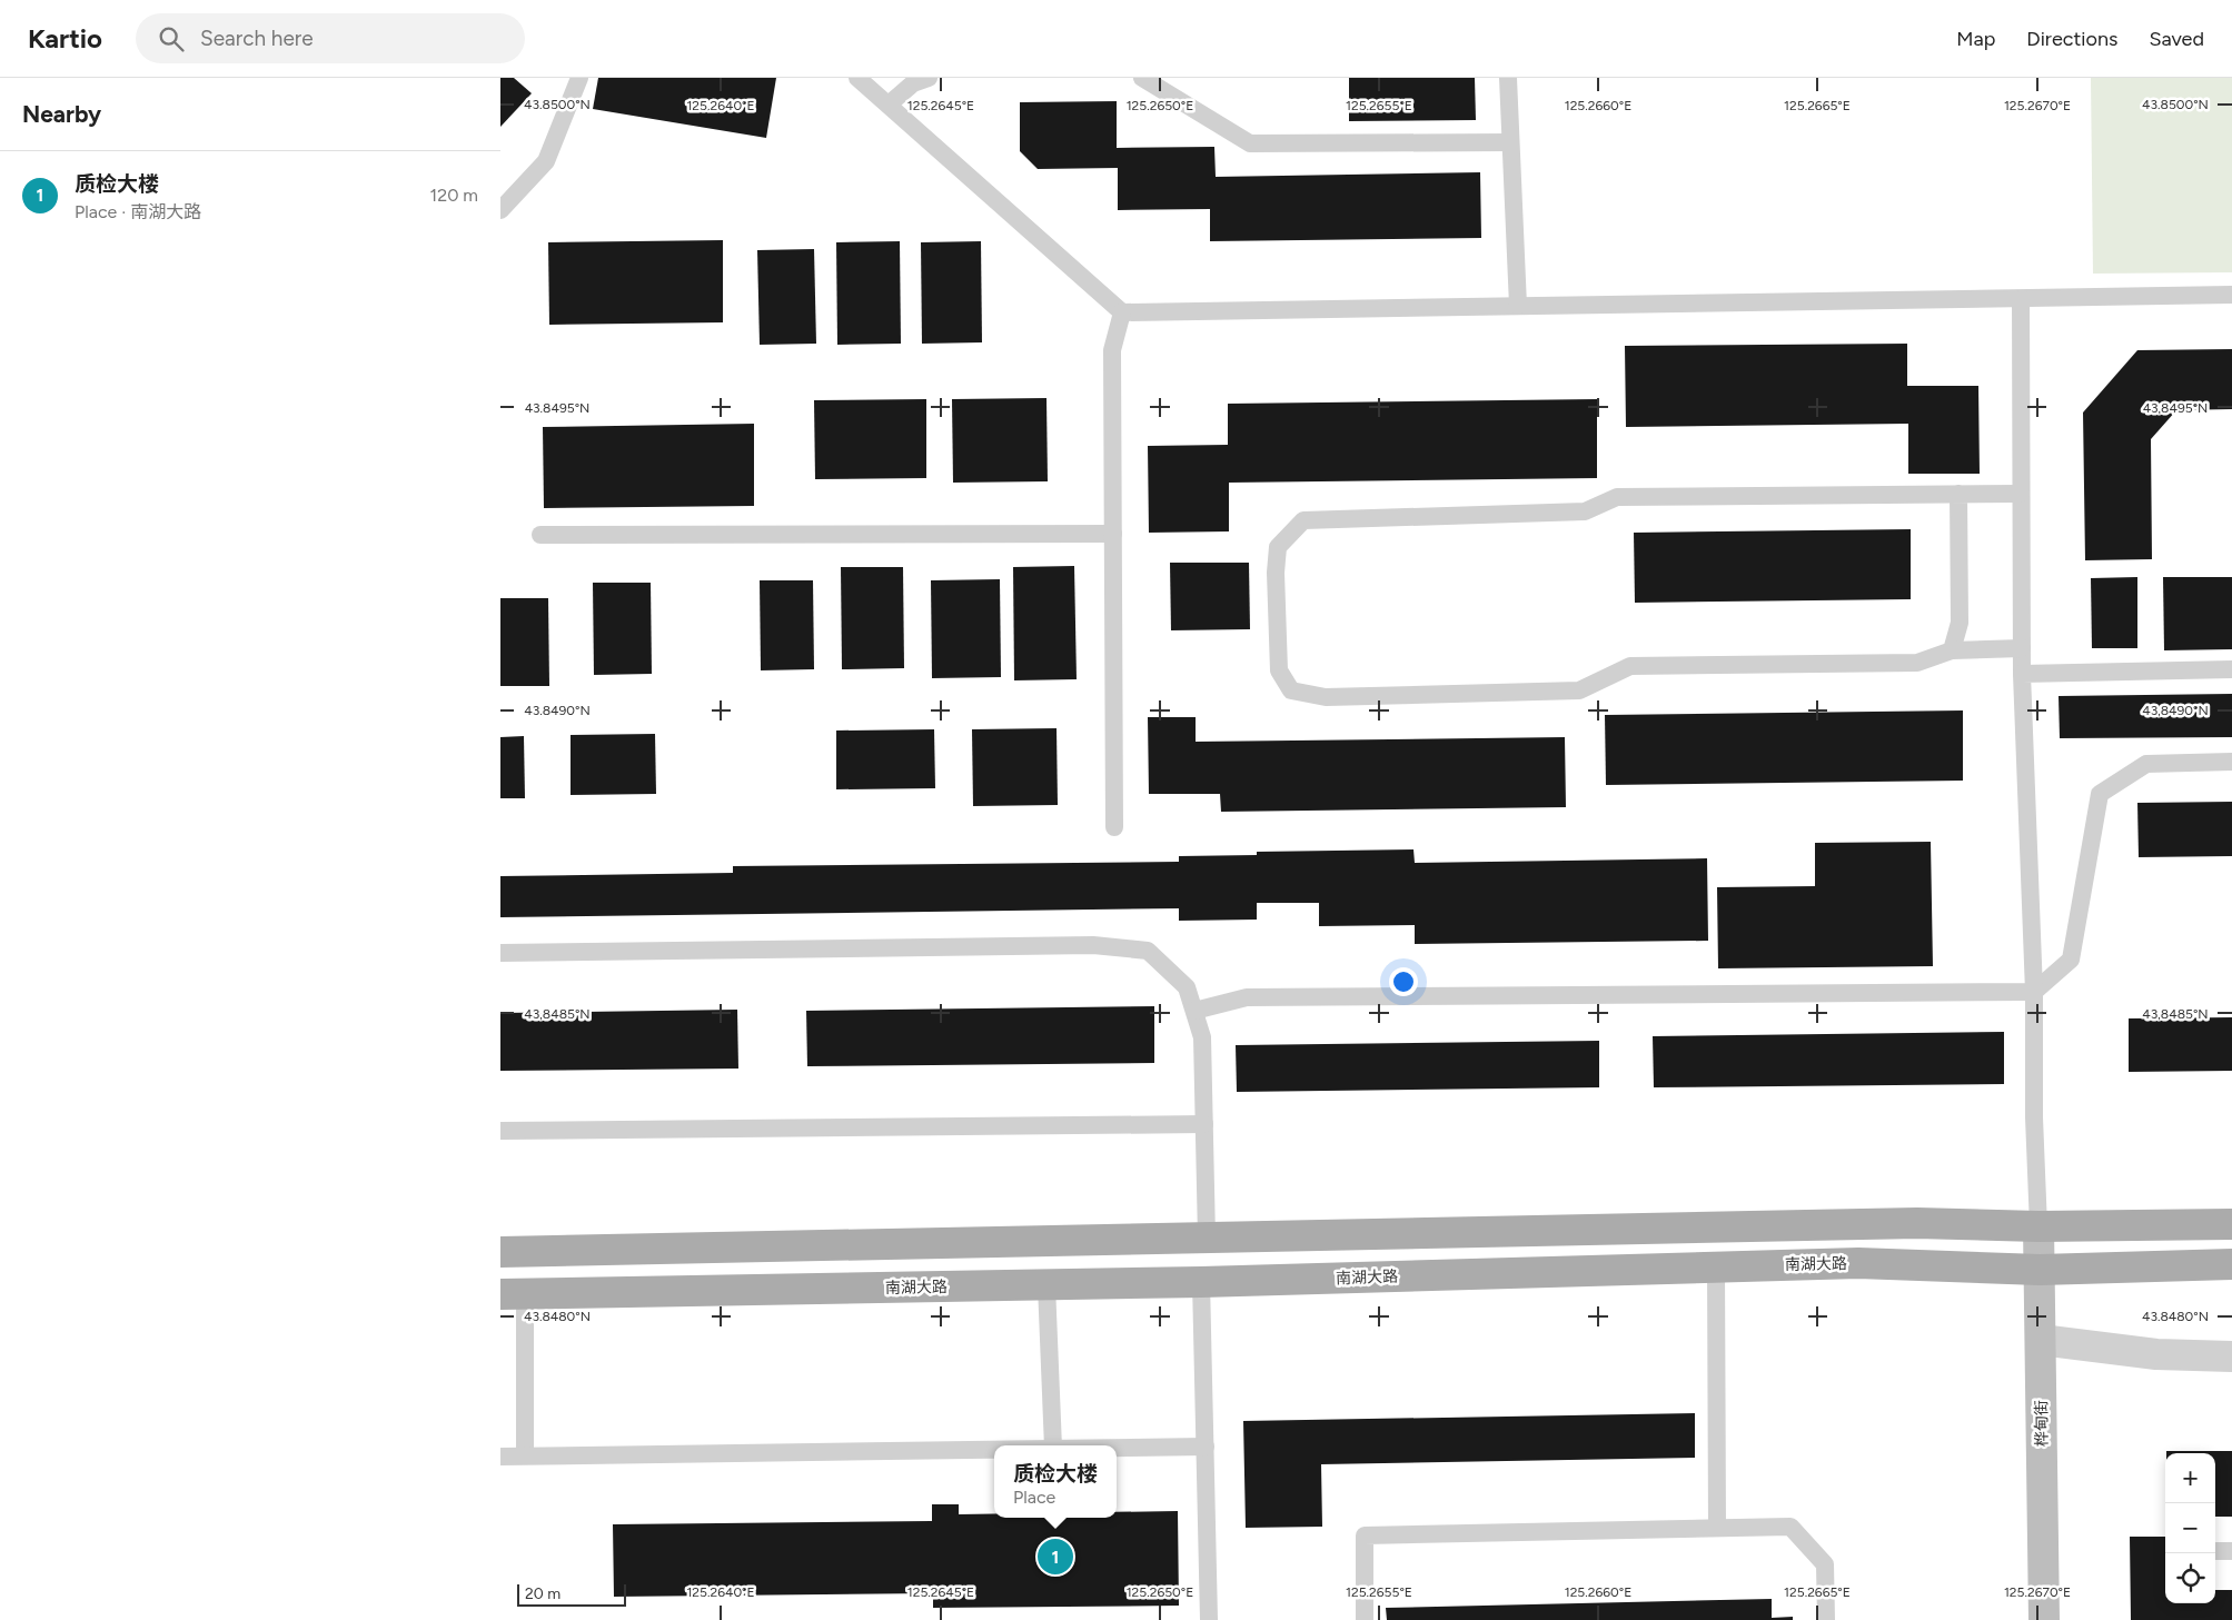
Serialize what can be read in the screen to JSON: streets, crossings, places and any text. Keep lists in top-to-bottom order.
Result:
{
  "streets": {
    "main road": ["南湖大路"],
    "street": ["桦甸街"]
  },
  "crossings": [
    ["南湖大路", "桦甸街"]
  ],
  "scale_bar": "20 m",
  "page": {
    "header": "Kartio",
    "search": "Search here",
    "nav": ["Map", "Directions", "Saved"],
    "heading": "Nearby",
    "list": [
      {
        "mark": "1",
        "name": "质检大楼",
        "note": "Place · 南湖大路",
        "value": "120 m"
      }
    ],
    "popup": ["质检大楼", "Place"],
    "map_buttons": ["+", "−"],
    "pins": "1",
    "scale": "20 m"
  },
  "coordinates": [
    "43.8500°N",
    "125.2640°E",
    "125.2645°E",
    "125.2650°E",
    "125.2655°E",
    "125.2660°E",
    "125.2665°E",
    "125.2670°E",
    "43.8495°N",
    "43.8490°N",
    "43.8485°N",
    "43.8480°N"
  ]
}
